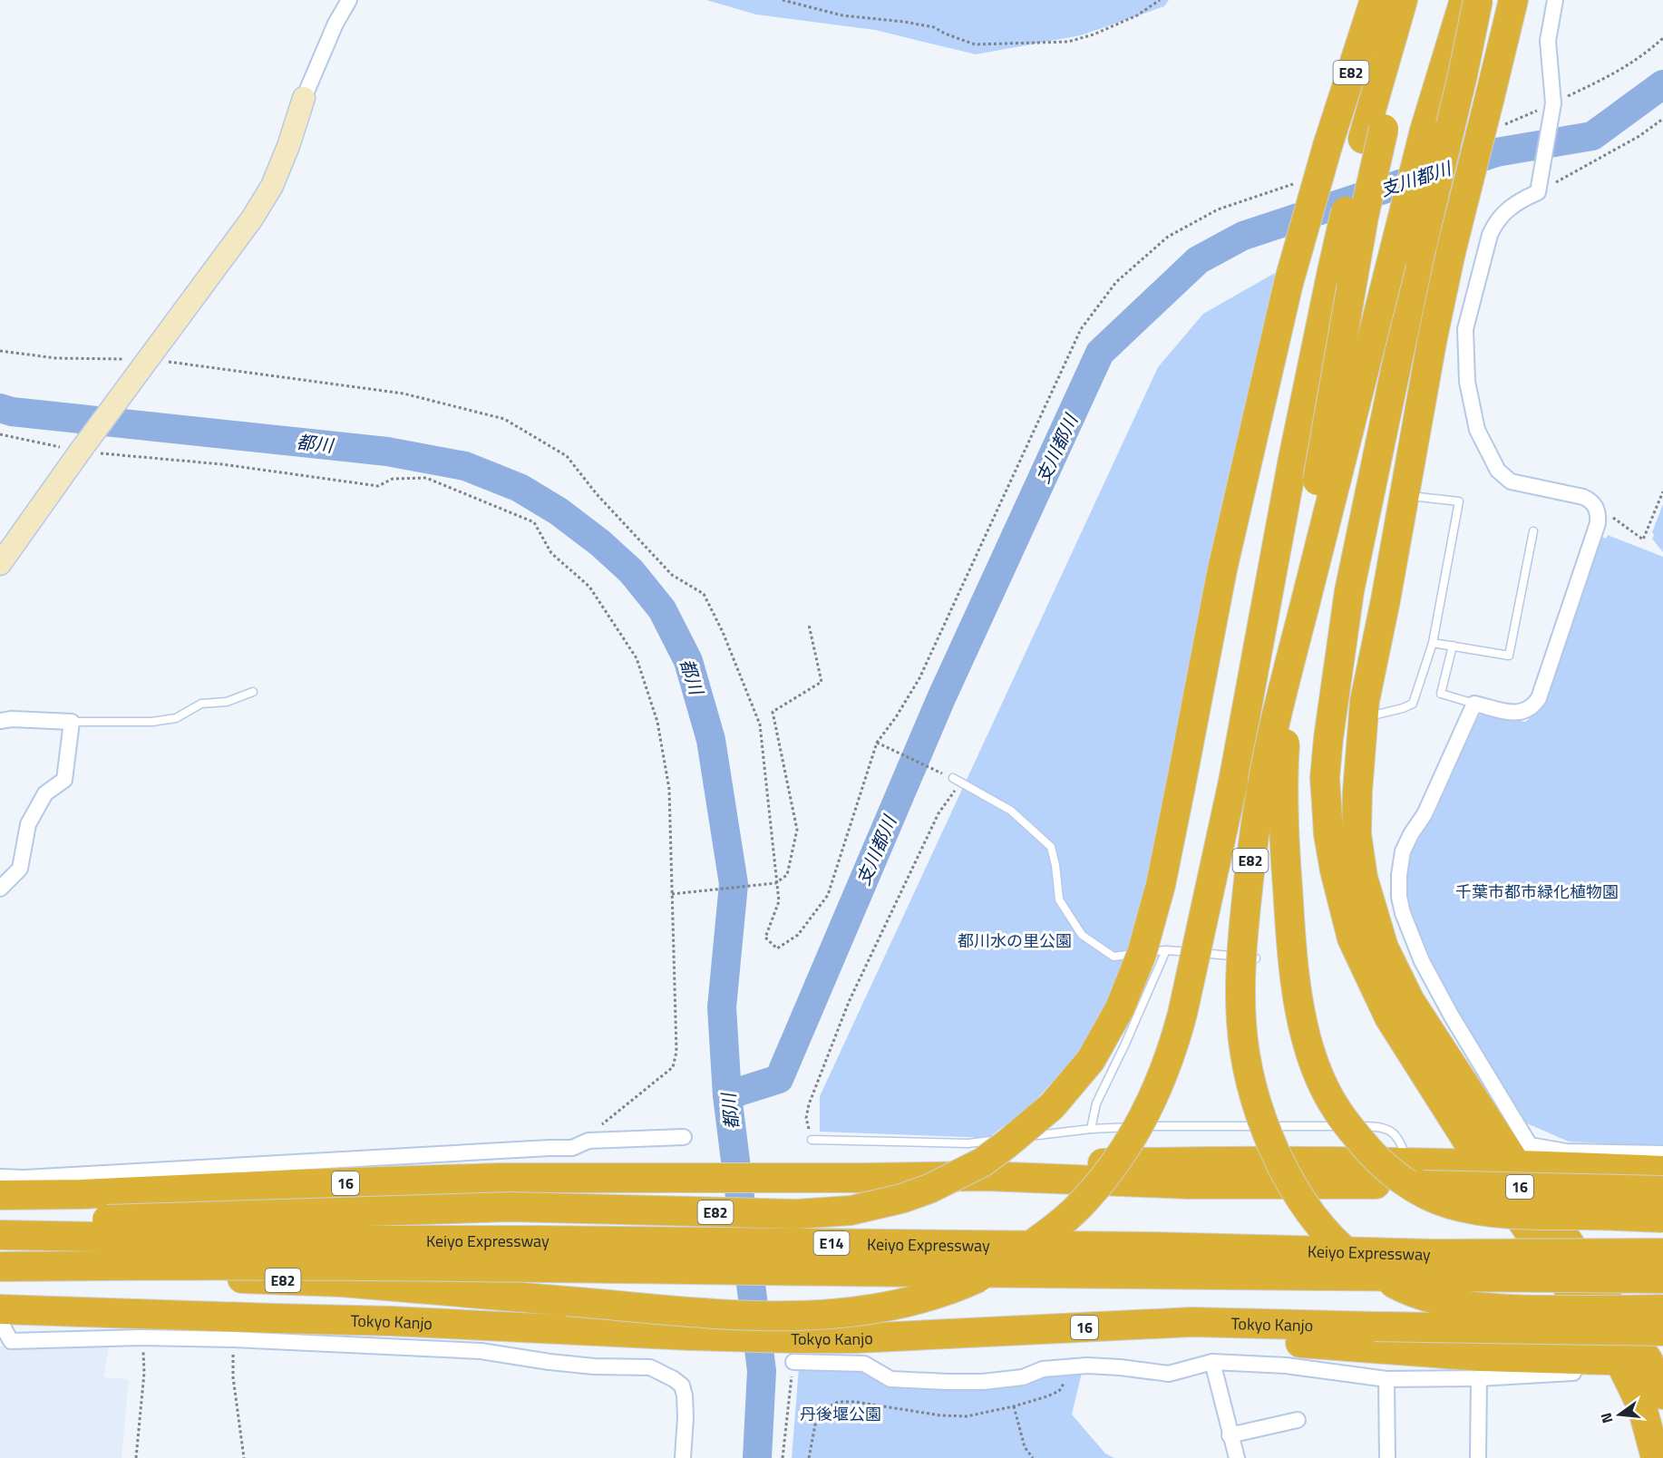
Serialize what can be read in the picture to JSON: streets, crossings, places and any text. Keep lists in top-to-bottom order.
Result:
{
  "streets": {
    "highway": [
      "E82",
      "16",
      "Keiyo Expressway",
      "E14",
      "Tokyo Kanjo"
    ]
  },
  "crossings": [
    ["E82", "Keiyo Expressway"]
  ],
  "water": ["支川都川", "都川"],
  "parks": ["千葉市都市緑化植物園", "都川水の里公園", "丹後堰公園"],
  "north": "left"
}
